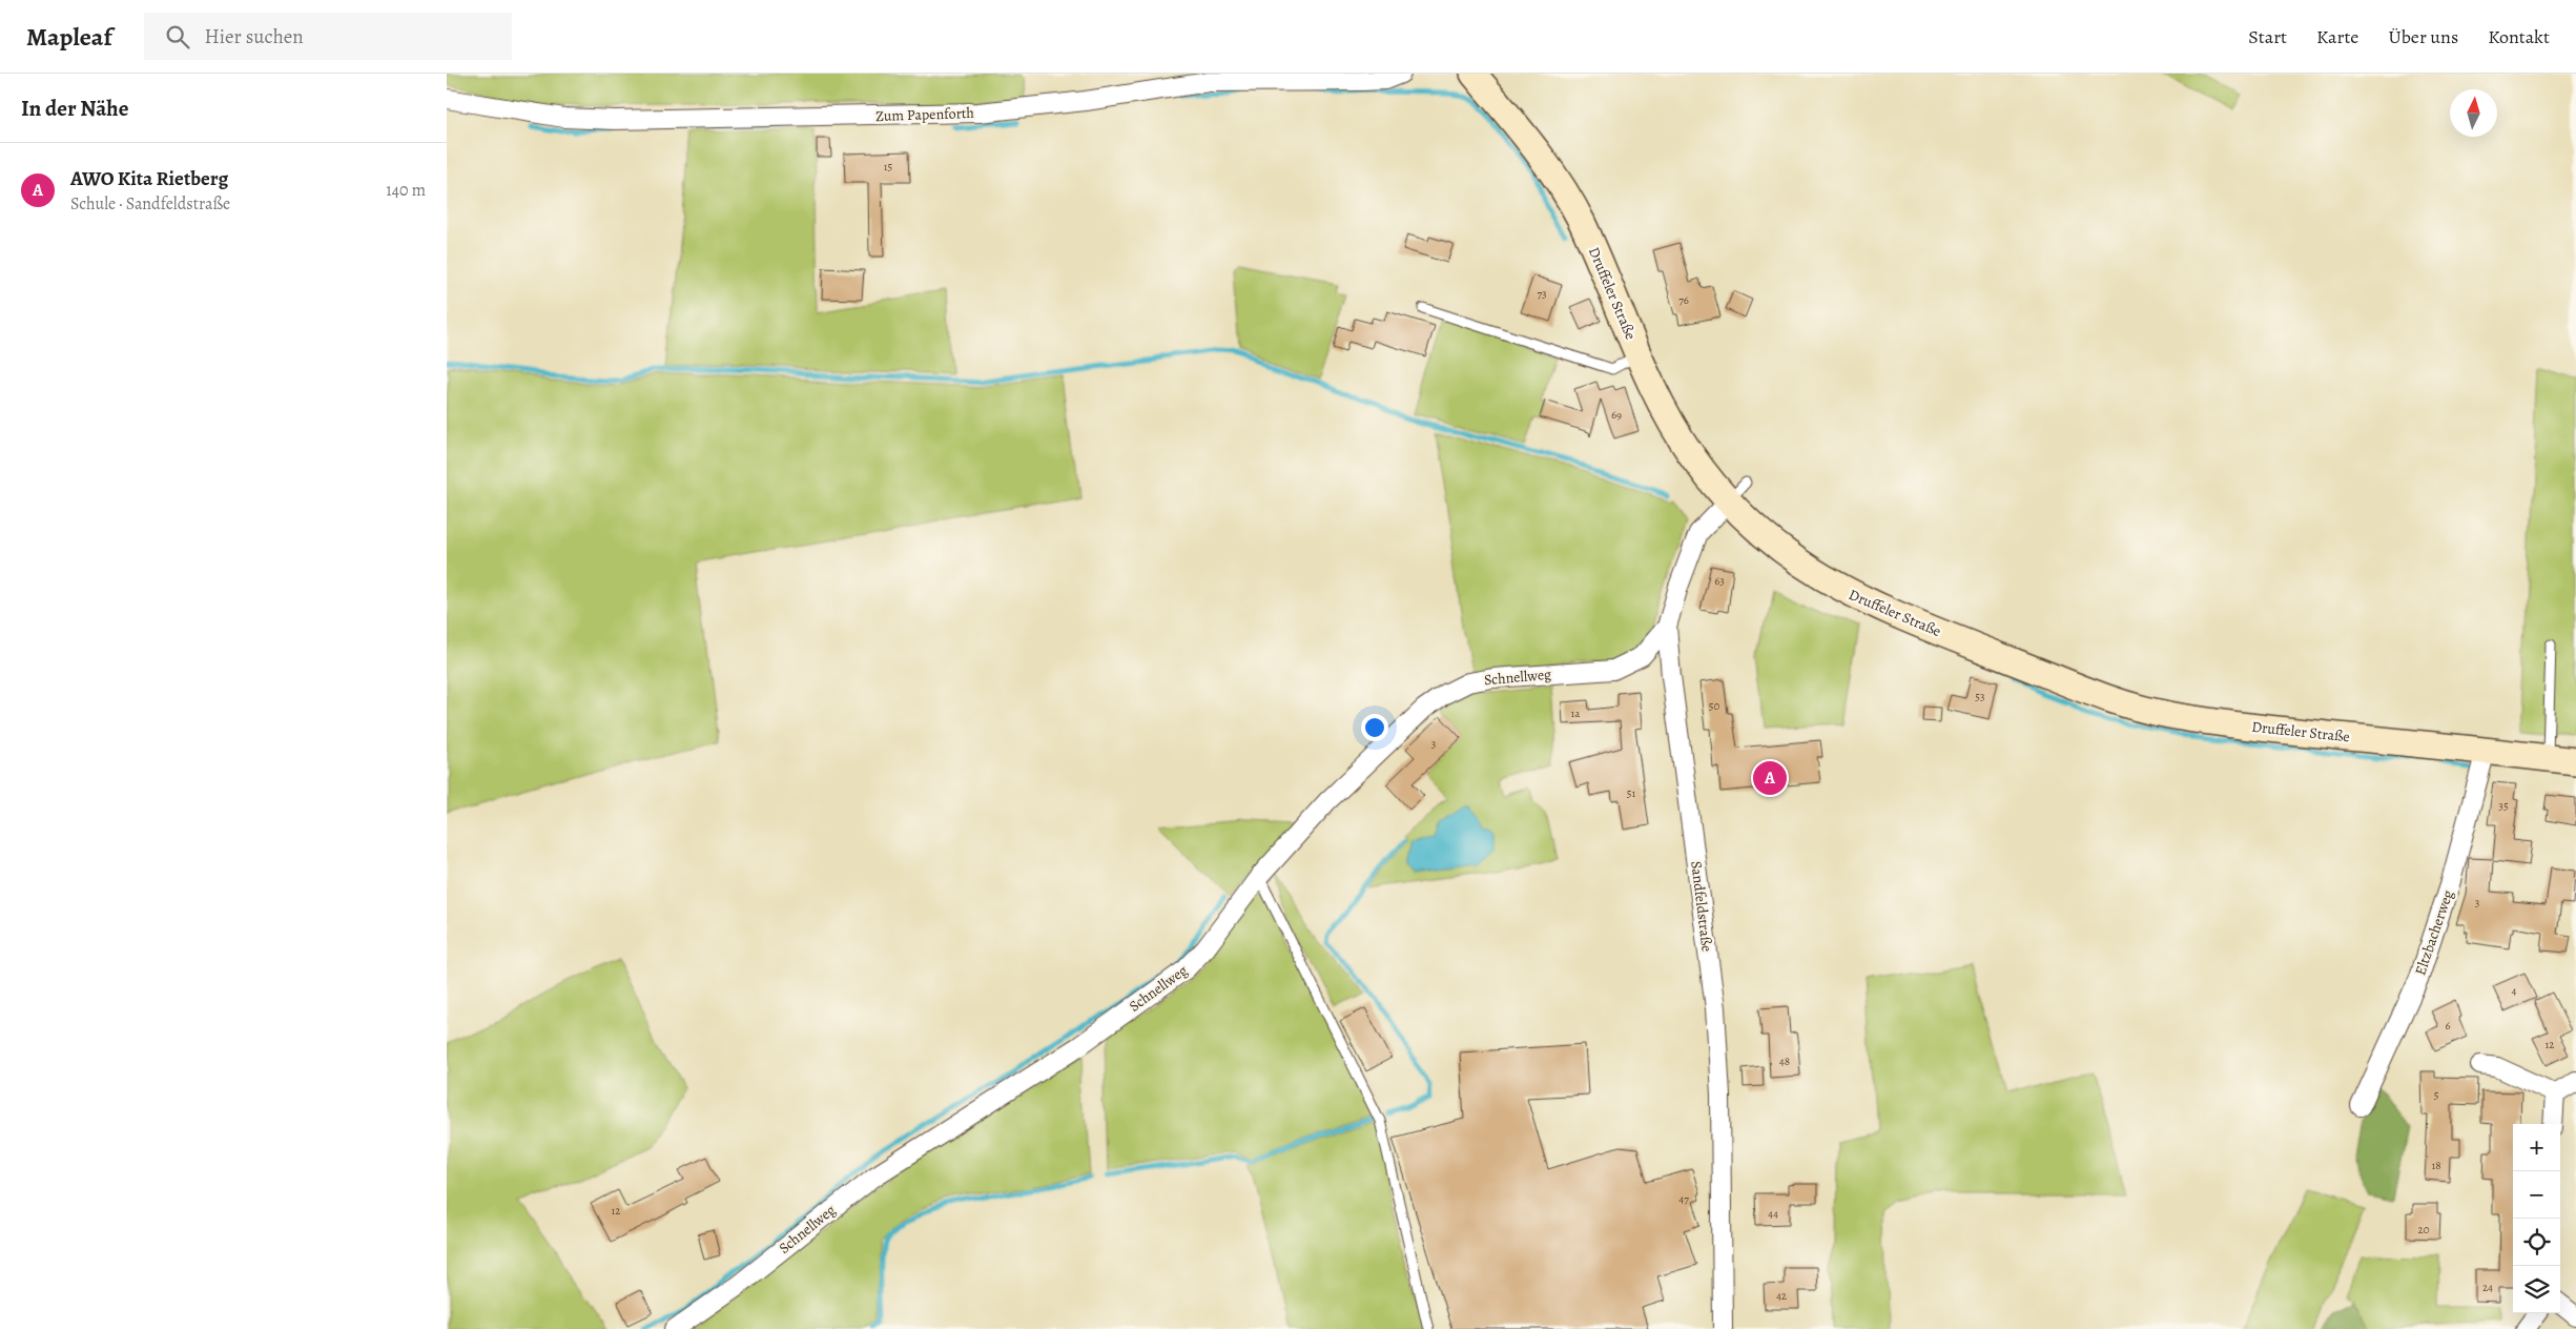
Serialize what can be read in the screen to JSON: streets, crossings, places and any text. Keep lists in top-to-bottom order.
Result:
{
  "streets": {
    "street": [
      "Zum Papenforth",
      "Druffeler Straße",
      "Schnellweg",
      "Sandfeldstraße",
      "Eltzbacherweg"
    ]
  },
  "crossings": [
    ["Druffeler Straße", "Sandfeldstraße"],
    ["Druffeler Straße", "Eltzbacherweg"],
    ["Schnellweg", "Sandfeldstraße"]
  ],
  "house_numbers": [
    "15",
    "73",
    "76",
    "69",
    "63",
    "53",
    "50",
    "1a",
    "3",
    "51",
    "35",
    "3",
    "4",
    "6",
    "12",
    "48",
    "5",
    "18",
    "47",
    "12",
    "44",
    "20",
    "24",
    "42"
  ],
  "north": "top",
  "page": {
    "header": "Mapleaf",
    "search": "Hier suchen",
    "nav": [
      "Start",
      "Karte",
      "Über uns",
      "Kontakt"
    ],
    "heading": "In der Nähe",
    "list": [
      {
        "mark": "A",
        "name": "AWO Kita Rietberg",
        "note": "Schule · Sandfeldstraße",
        "value": "140 m"
      }
    ],
    "pins": "A",
    "map_buttons": ["+", "−"]
  }
}
